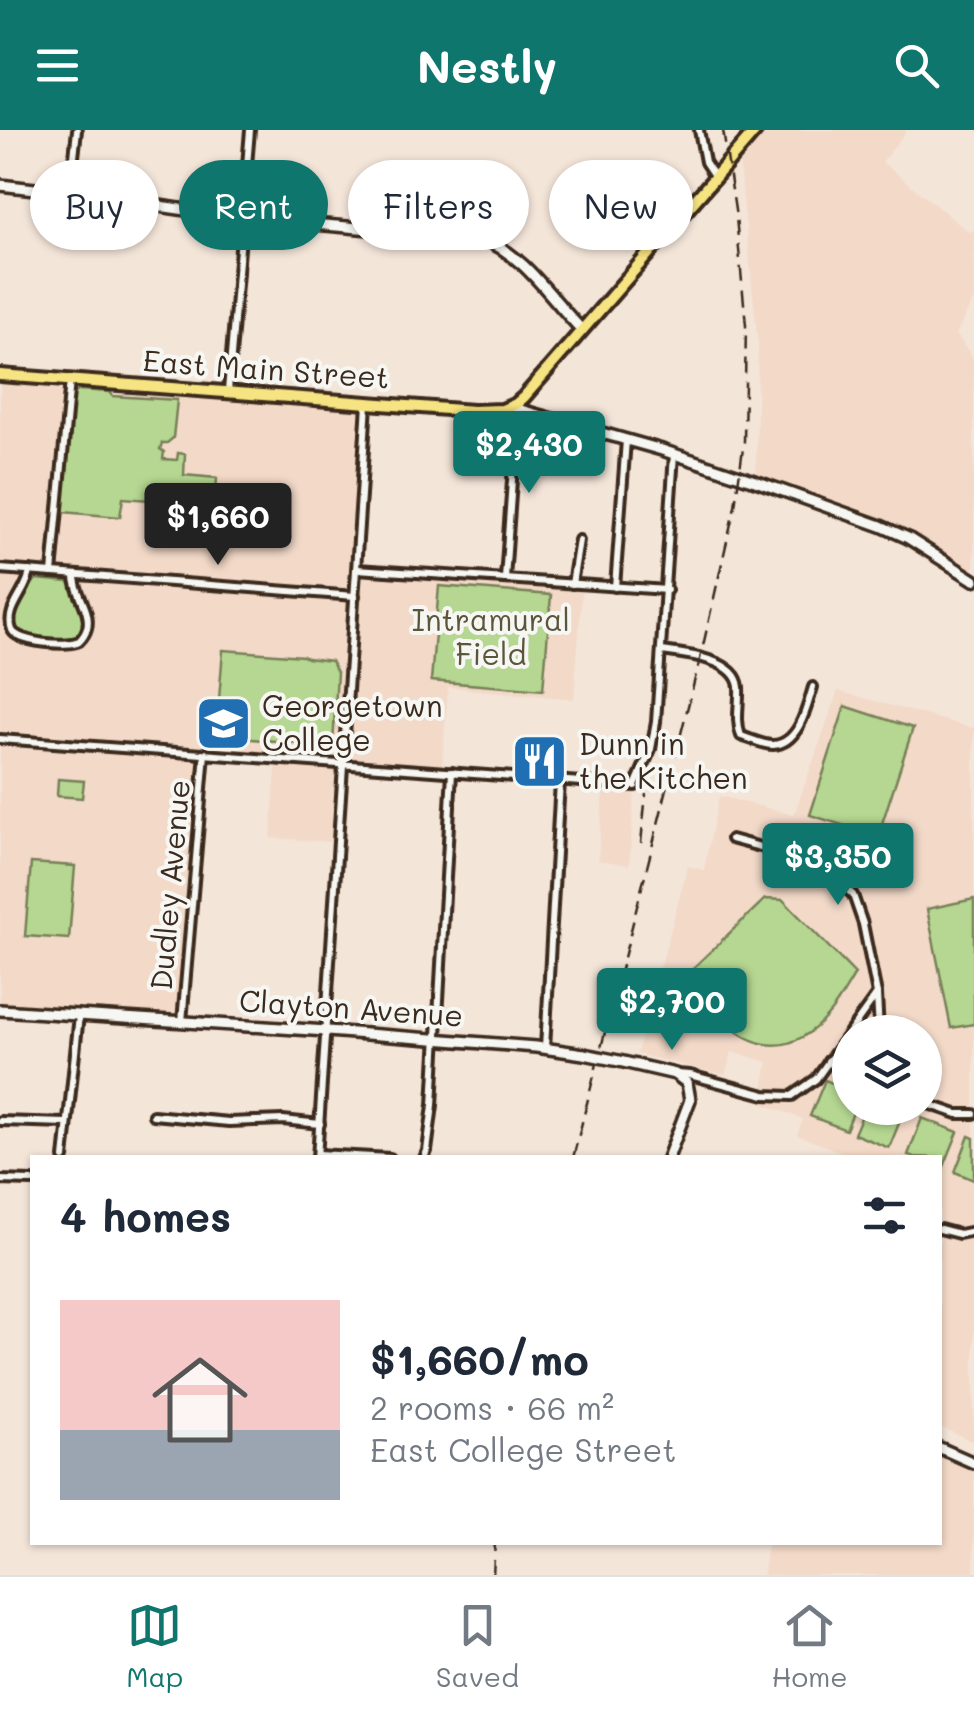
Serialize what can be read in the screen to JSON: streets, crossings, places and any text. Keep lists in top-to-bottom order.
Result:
{
  "streets": {
    "main road": ["East Main Street"],
    "street": ["Dudley Avenue", "Clayton Avenue"]
  },
  "crossings": [
    ["Dudley Avenue", "Clayton Avenue"]
  ],
  "parks": ["Intramural Field"],
  "places": {
    "school or university": ["Georgetown College"],
    "restaurant": ["Dunn in the Kitchen"]
  },
  "page": {
    "header": "Nestly",
    "chip": [
      "Buy",
      "Rent",
      "Filters",
      "New"
    ],
    "price": [
      "$2,430",
      "$1,660",
      "$3,350",
      "$2,700"
    ],
    "heading": "4 homes",
    "list": [
      {
        "name": "$1,660/mo",
        "note": "2 rooms · 66 m² · East College Street"
      }
    ],
    "tabs": ["Map", "Saved", "Home"]
  }
}
